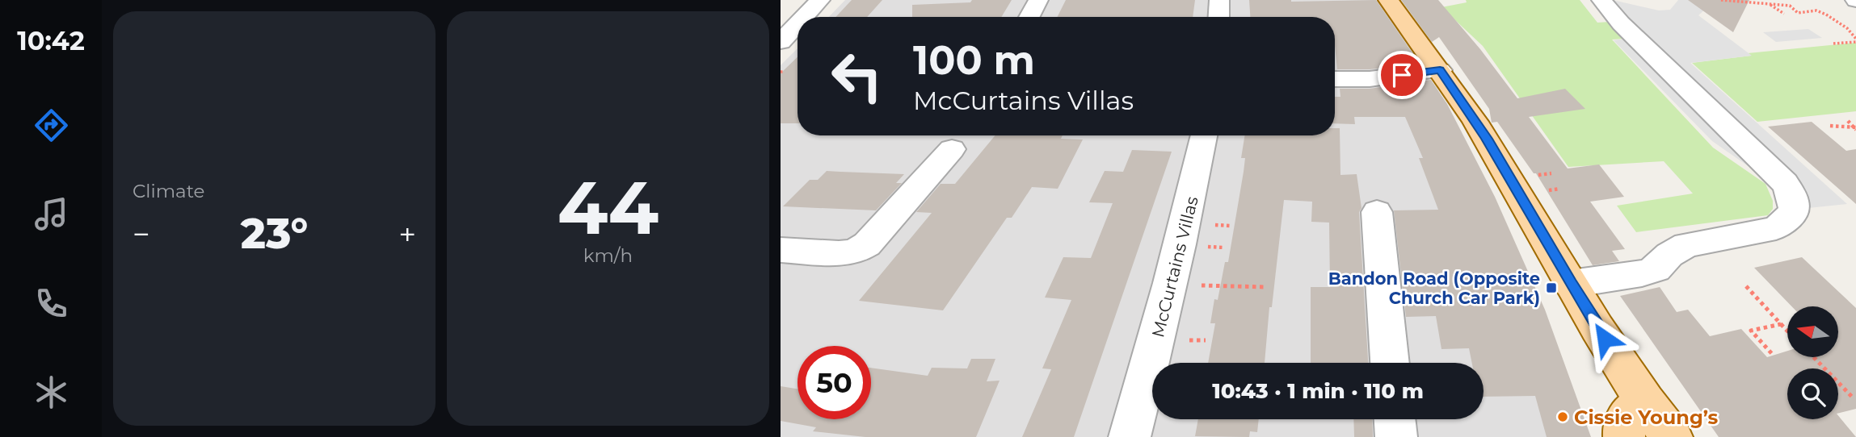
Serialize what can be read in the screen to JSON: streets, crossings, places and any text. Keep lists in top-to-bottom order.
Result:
{
  "streets": {
    "street": ["McCurtains Villas"]
  },
  "places": {
    "transit": ["Bandon Road (Opposite Church Car Park)"],
    "other": ["Cissie Young’s"]
  },
  "north": "left",
  "page": {
    "tabs": "10:42",
    "tile": [
      "Climate",
      ["44", "km/h"]
    ],
    "turn": ["100 m", "McCurtains Villas"],
    "heat": ["−", "23°", "+"],
    "limit": "50",
    "trip": "10:43 · 1 min · 110 m"
  }
}
